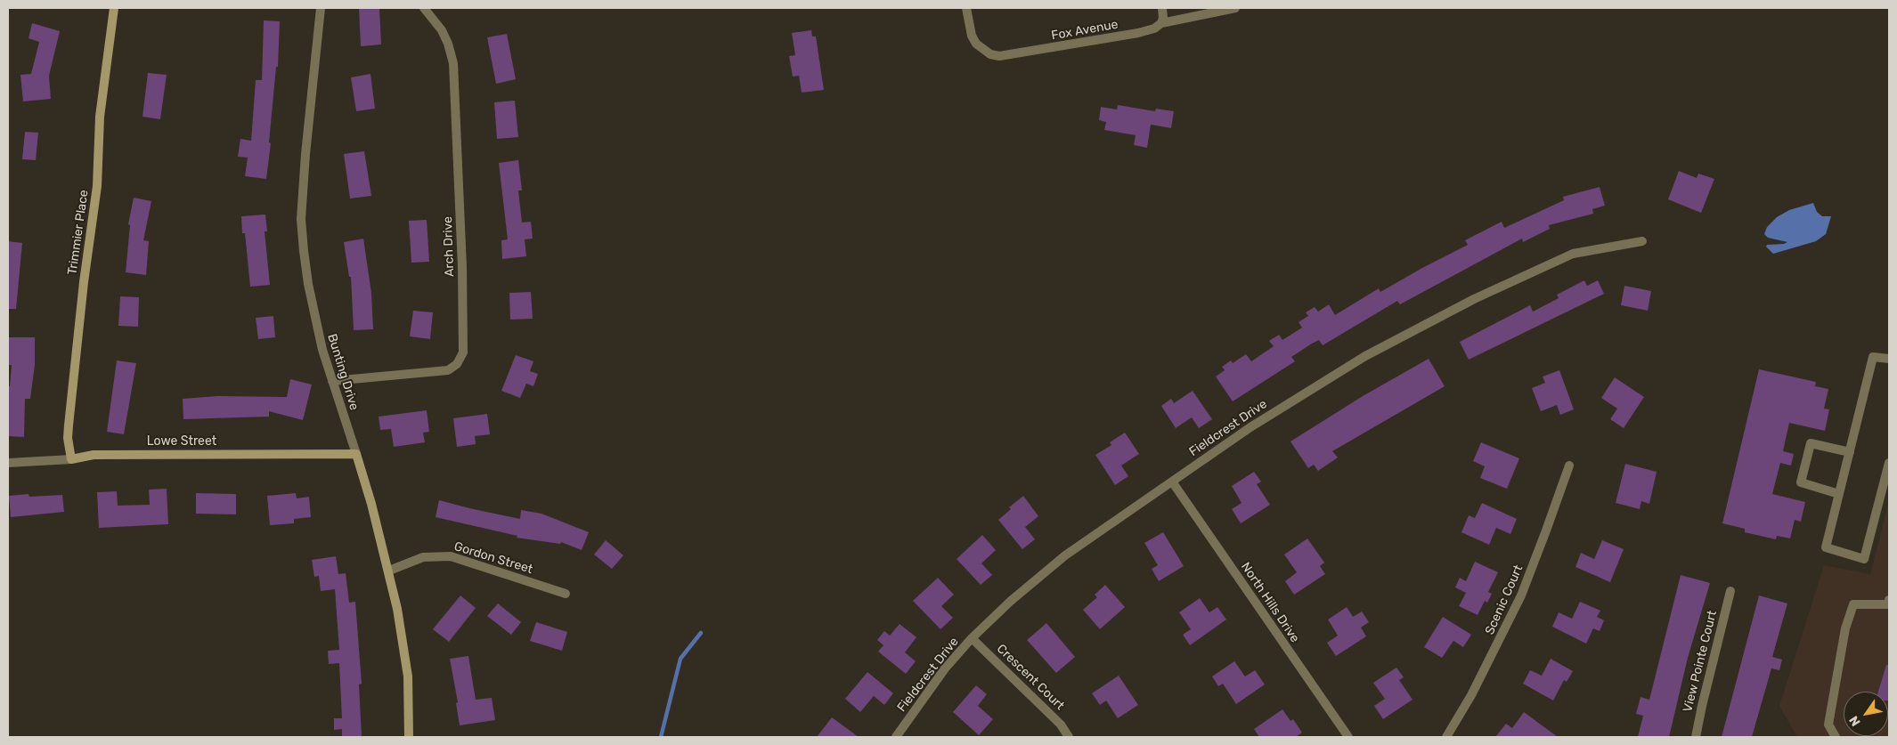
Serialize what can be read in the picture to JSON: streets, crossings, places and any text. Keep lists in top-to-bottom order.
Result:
{
  "streets": {
    "street": [
      "Fox Avenue",
      "Trimmier Place",
      "Arch Drive",
      "Bunting Drive",
      "Fieldcrest Drive",
      "Lowe Street",
      "Gordon Street",
      "Scenic Court",
      "North Hills Drive",
      "View Pointe Court",
      "Crescent Court"
    ]
  },
  "crossings": [
    ["Trimmier Place", "Lowe Street"],
    ["Arch Drive", "Bunting Drive"],
    ["Bunting Drive", "Lowe Street"],
    ["Bunting Drive", "Gordon Street"],
    ["Fieldcrest Drive", "North Hills Drive"],
    ["Fieldcrest Drive", "Crescent Court"]
  ],
  "north": "bottom left"
}
